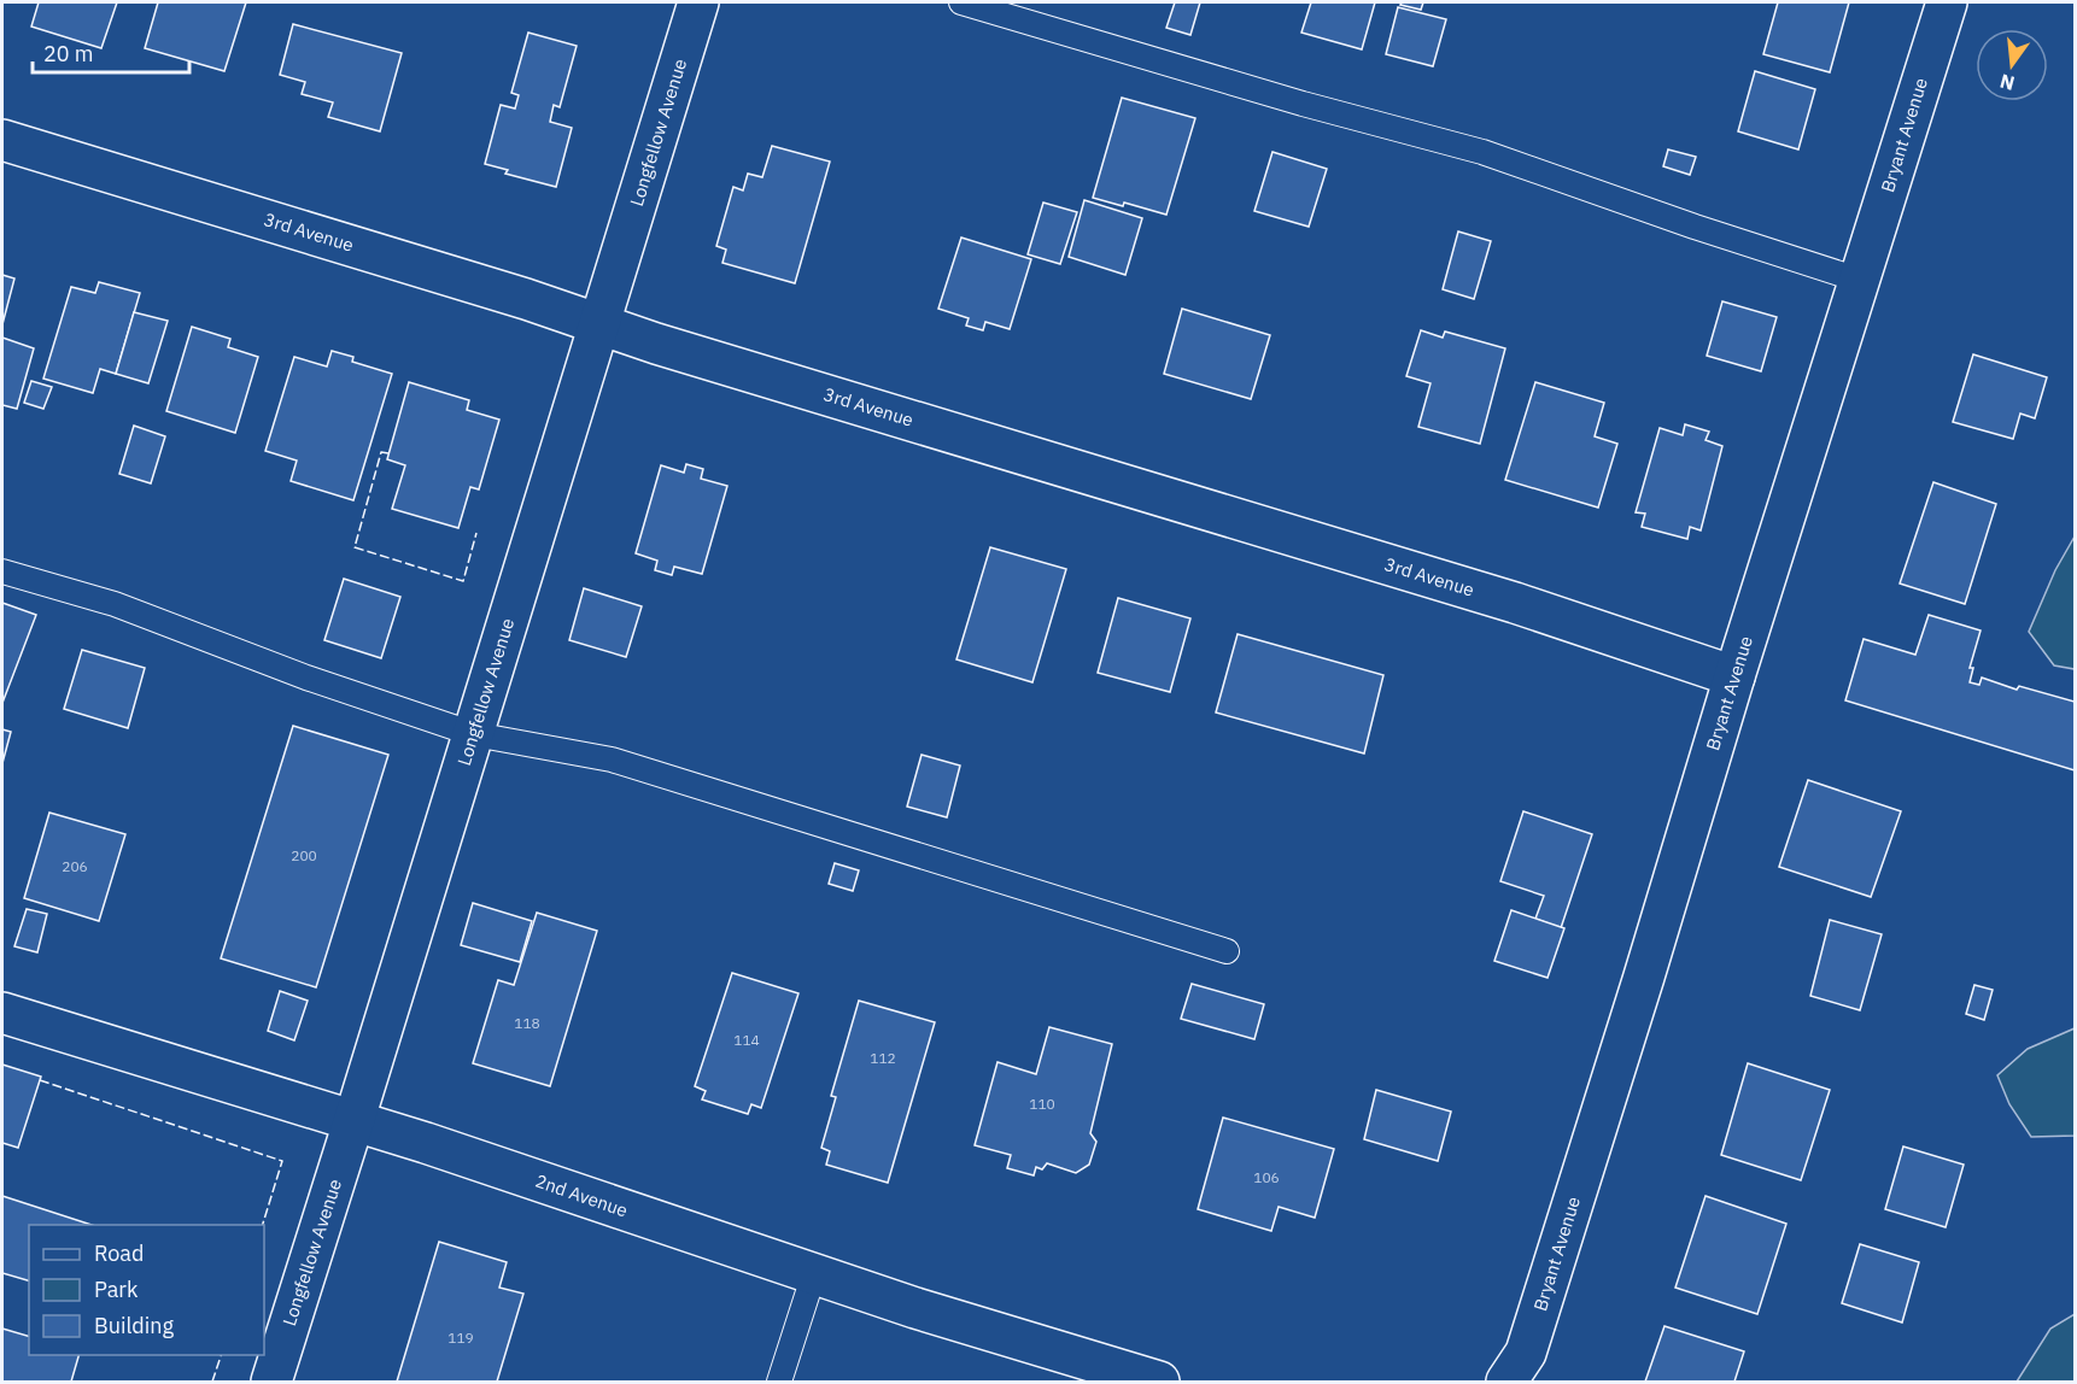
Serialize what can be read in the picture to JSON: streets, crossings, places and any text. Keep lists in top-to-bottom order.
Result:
{
  "streets": {
    "street": [
      "Longfellow Avenue",
      "Bryant Avenue",
      "3rd Avenue",
      "2nd Avenue"
    ]
  },
  "crossings": [
    ["Longfellow Avenue", "3rd Avenue"],
    ["Longfellow Avenue", "2nd Avenue"],
    ["Bryant Avenue", "3rd Avenue"]
  ],
  "house_numbers": [
    "200",
    "206",
    "118",
    "114",
    "112",
    "110",
    "106",
    "119"
  ],
  "legend": ["Road", "Park", "Building"],
  "scale_bar": "20 m",
  "north": "bottom"
}
